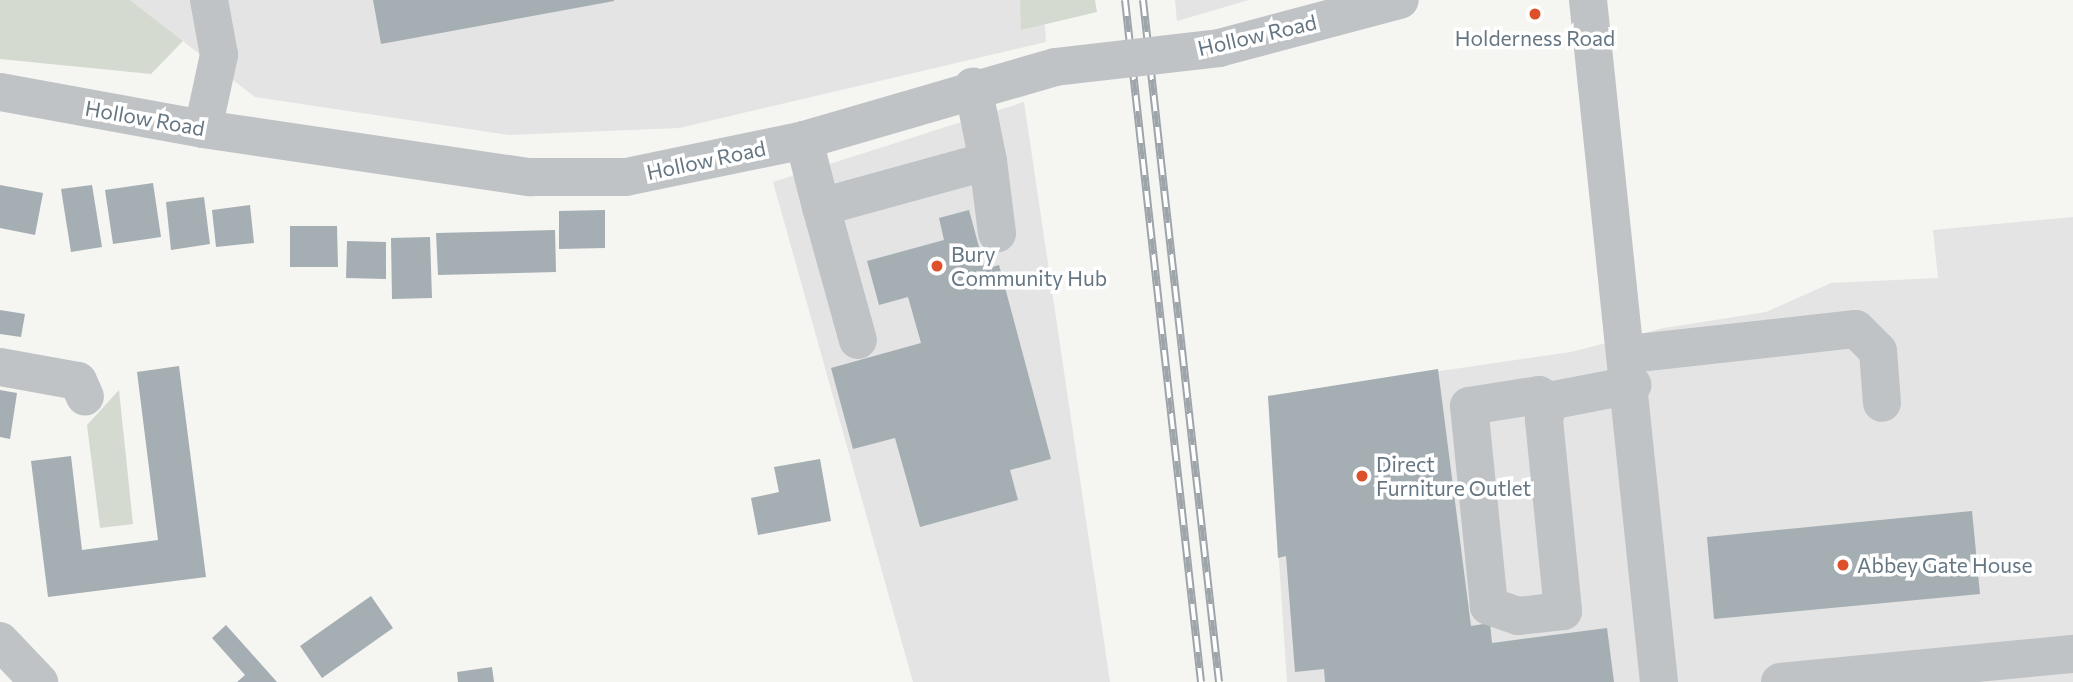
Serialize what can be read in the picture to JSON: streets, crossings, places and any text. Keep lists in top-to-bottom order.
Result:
{
  "streets": {
    "street": ["Hollow Road"]
  },
  "places": [
    "Holderness Road",
    "Bury Community Hub",
    "Direct Furniture Outlet",
    "Abbey Gate House"
  ]
}
